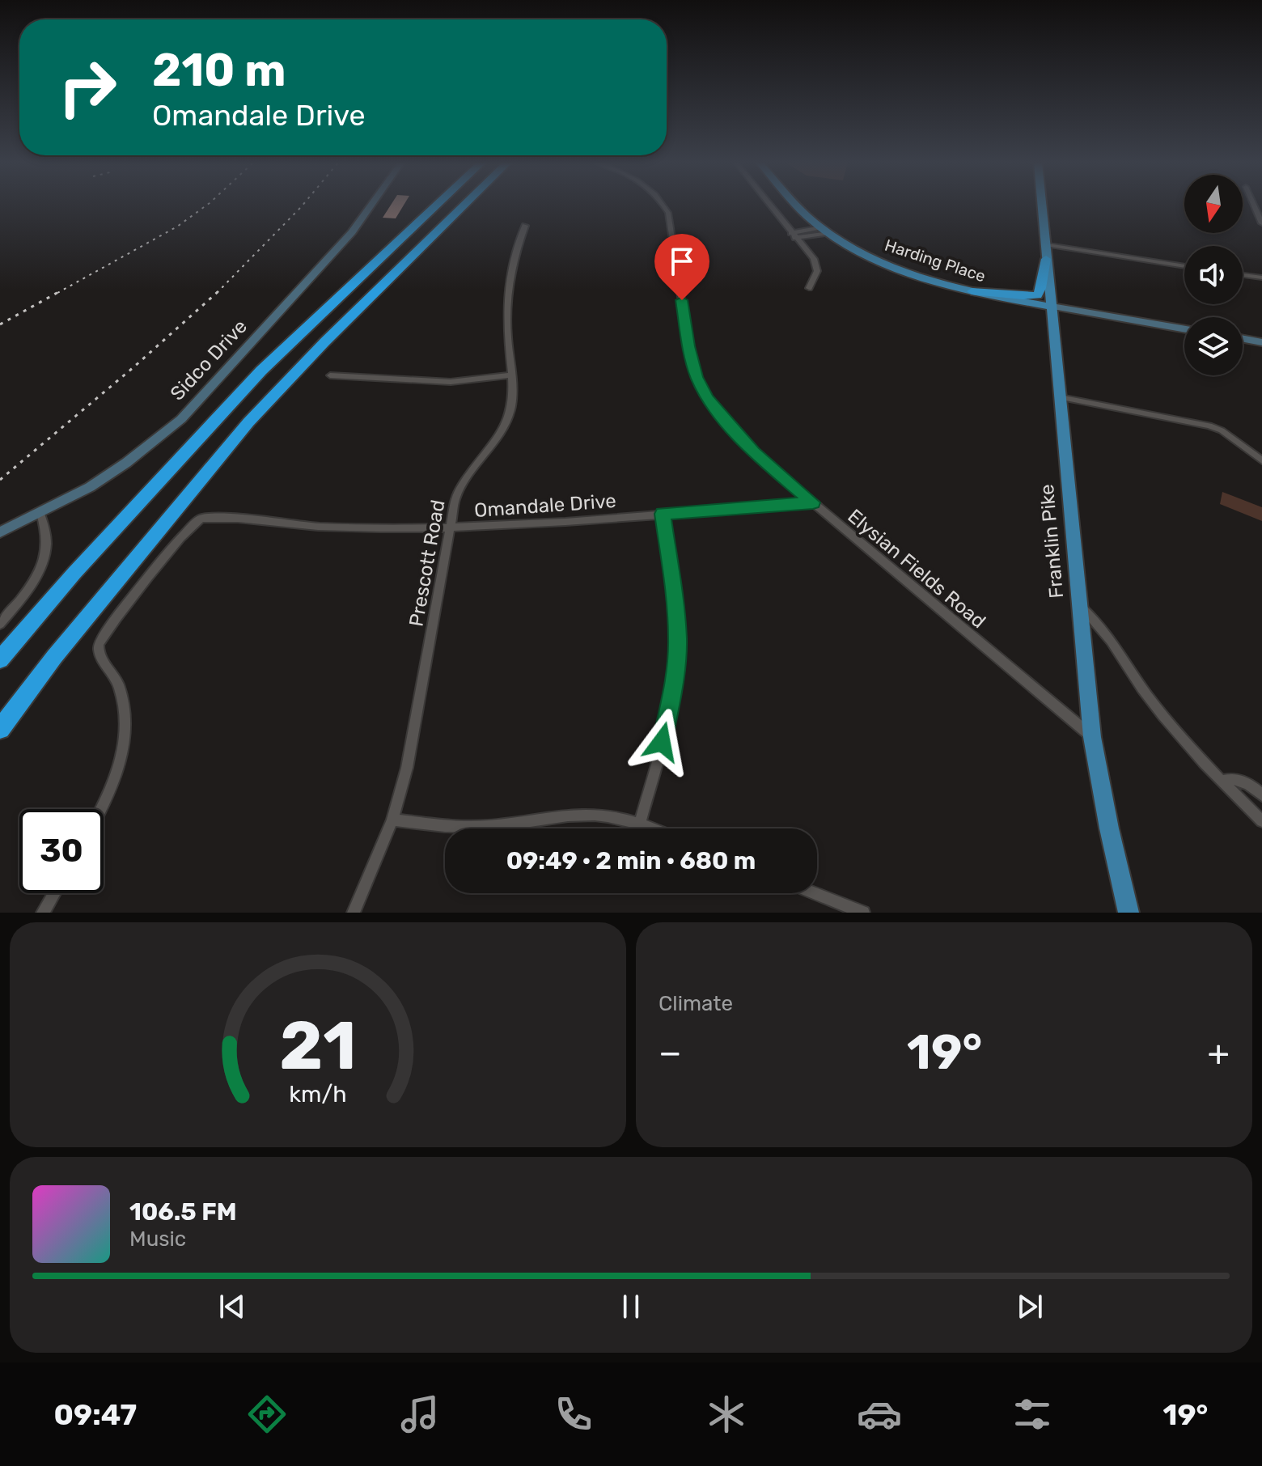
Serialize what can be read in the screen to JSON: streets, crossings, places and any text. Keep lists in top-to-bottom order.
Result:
{
  "streets": {
    "main road": ["Harding Place", "Sidco Drive", "Franklin Pike"],
    "street": ["Omandale Drive", "Prescott Road", "Elysian Fields Road"]
  },
  "crossings": [
    ["Harding Place", "Franklin Pike"],
    ["Omandale Drive", "Prescott Road"],
    ["Omandale Drive", "Elysian Fields Road"],
    ["Franklin Pike", "Elysian Fields Road"]
  ],
  "north": "bottom",
  "page": {
    "turn": ["210 m", "Omandale Drive"],
    "limit": "30",
    "trip": "09:49 · 2 min · 680 m",
    "tile": "Climate",
    "heat": ["−", "19°", "+"],
    "song": ["106.5 FM", "Music"],
    "tabs": ["09:47", "19°"],
    "gauge": ["21", "km/h"]
  }
}
